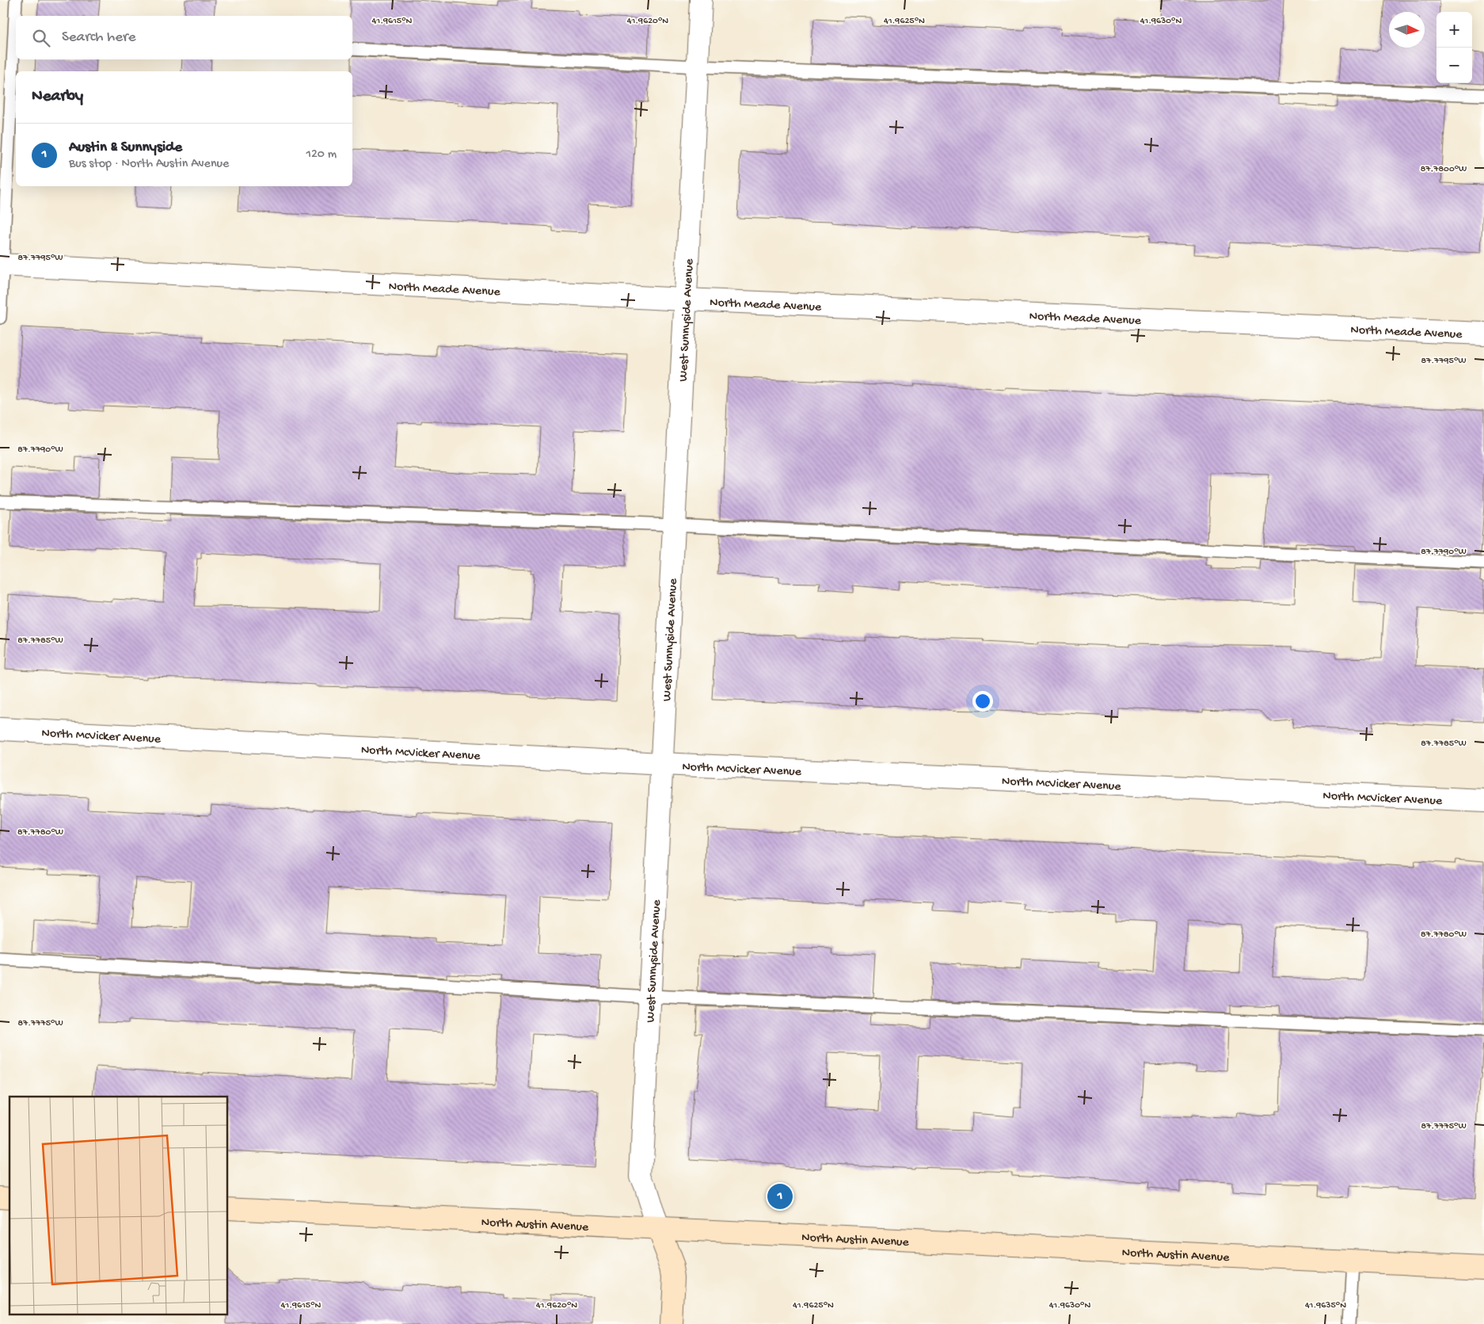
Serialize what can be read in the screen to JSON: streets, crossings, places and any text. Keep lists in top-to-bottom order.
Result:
{
  "streets": {
    "street": [
      "North Meade Avenue",
      "West Sunnyside Avenue",
      "North McVicker Avenue",
      "North Austin Avenue"
    ]
  },
  "crossings": [
    ["North Meade Avenue", "West Sunnyside Avenue"],
    ["West Sunnyside Avenue", "North McVicker Avenue"],
    ["West Sunnyside Avenue", "North Austin Avenue"]
  ],
  "north": "right",
  "page": {
    "map_buttons": ["+", "−"],
    "search": "Search here",
    "heading": "Nearby",
    "list": [
      {
        "mark": "1",
        "name": "Austin & Sunnyside",
        "note": "Bus stop · North Austin Avenue",
        "value": "120 m"
      }
    ],
    "pins": "1"
  },
  "coordinates": [
    "41.9615°N",
    "41.9620°N",
    "41.9625°N",
    "41.9630°N",
    "87.7800°W",
    "87.7795°W",
    "87.7790°W",
    "87.7785°W",
    "87.7780°W",
    "87.7775°W",
    "41.9635°N"
  ]
}
